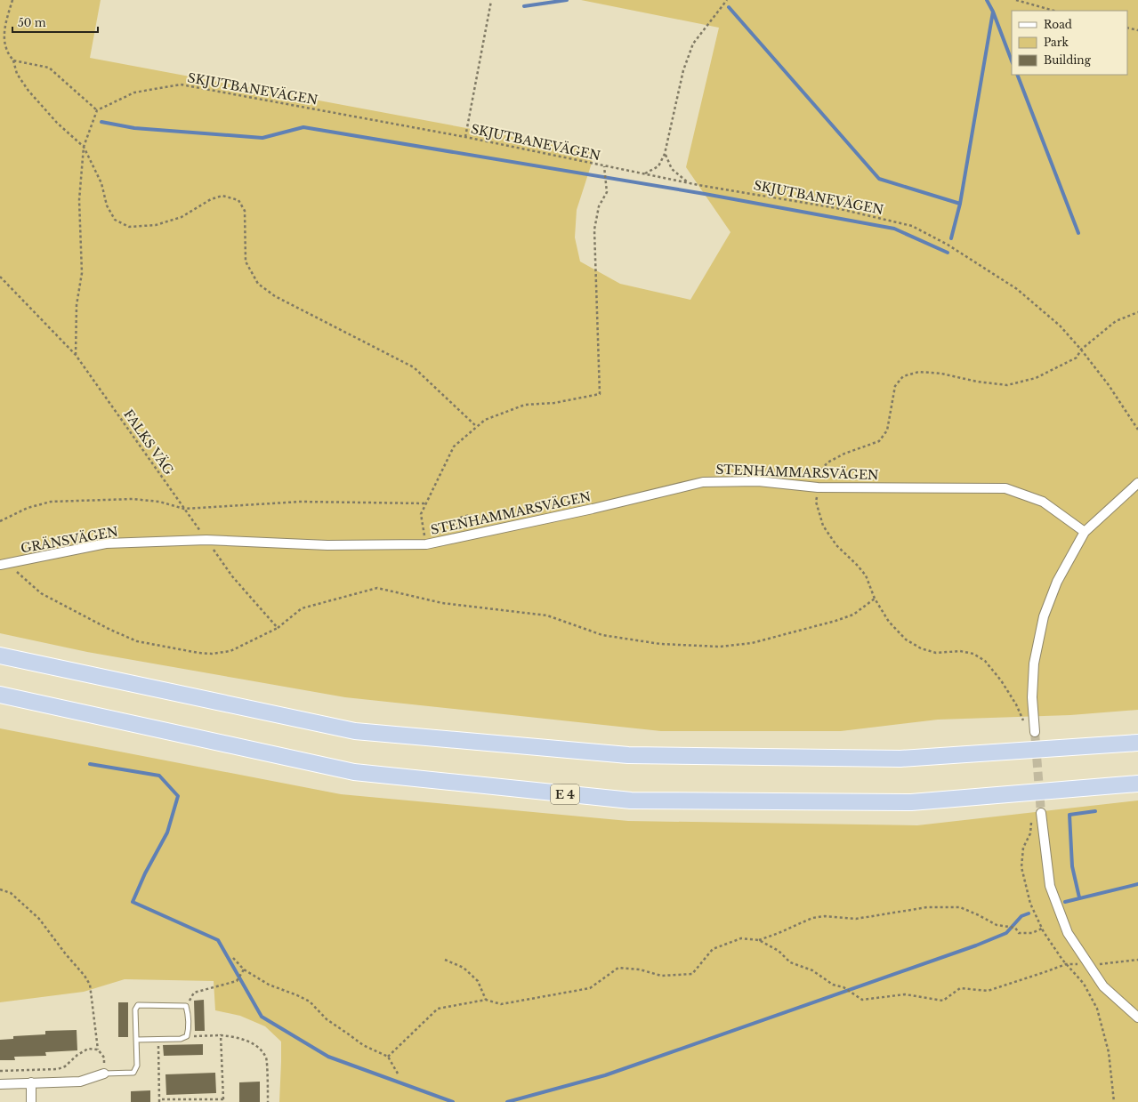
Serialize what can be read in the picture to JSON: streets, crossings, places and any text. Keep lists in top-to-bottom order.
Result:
{
  "streets": {
    "highway": ["E 4"],
    "street": ["STENHAMMARSVÄGEN", "GRÄNSVÄGEN"],
    "path": ["SKJUTBANEVÄGEN", "FALKS VÄG"]
  },
  "crossings": [
    ["FALKS VÄG", "STENHAMMARSVÄGEN"],
    ["FALKS VÄG", "GRÄNSVÄGEN"],
    ["STENHAMMARSVÄGEN", "GRÄNSVÄGEN"]
  ],
  "legend": ["Road", "Park", "Building"],
  "scale_bar": "50 m"
}
